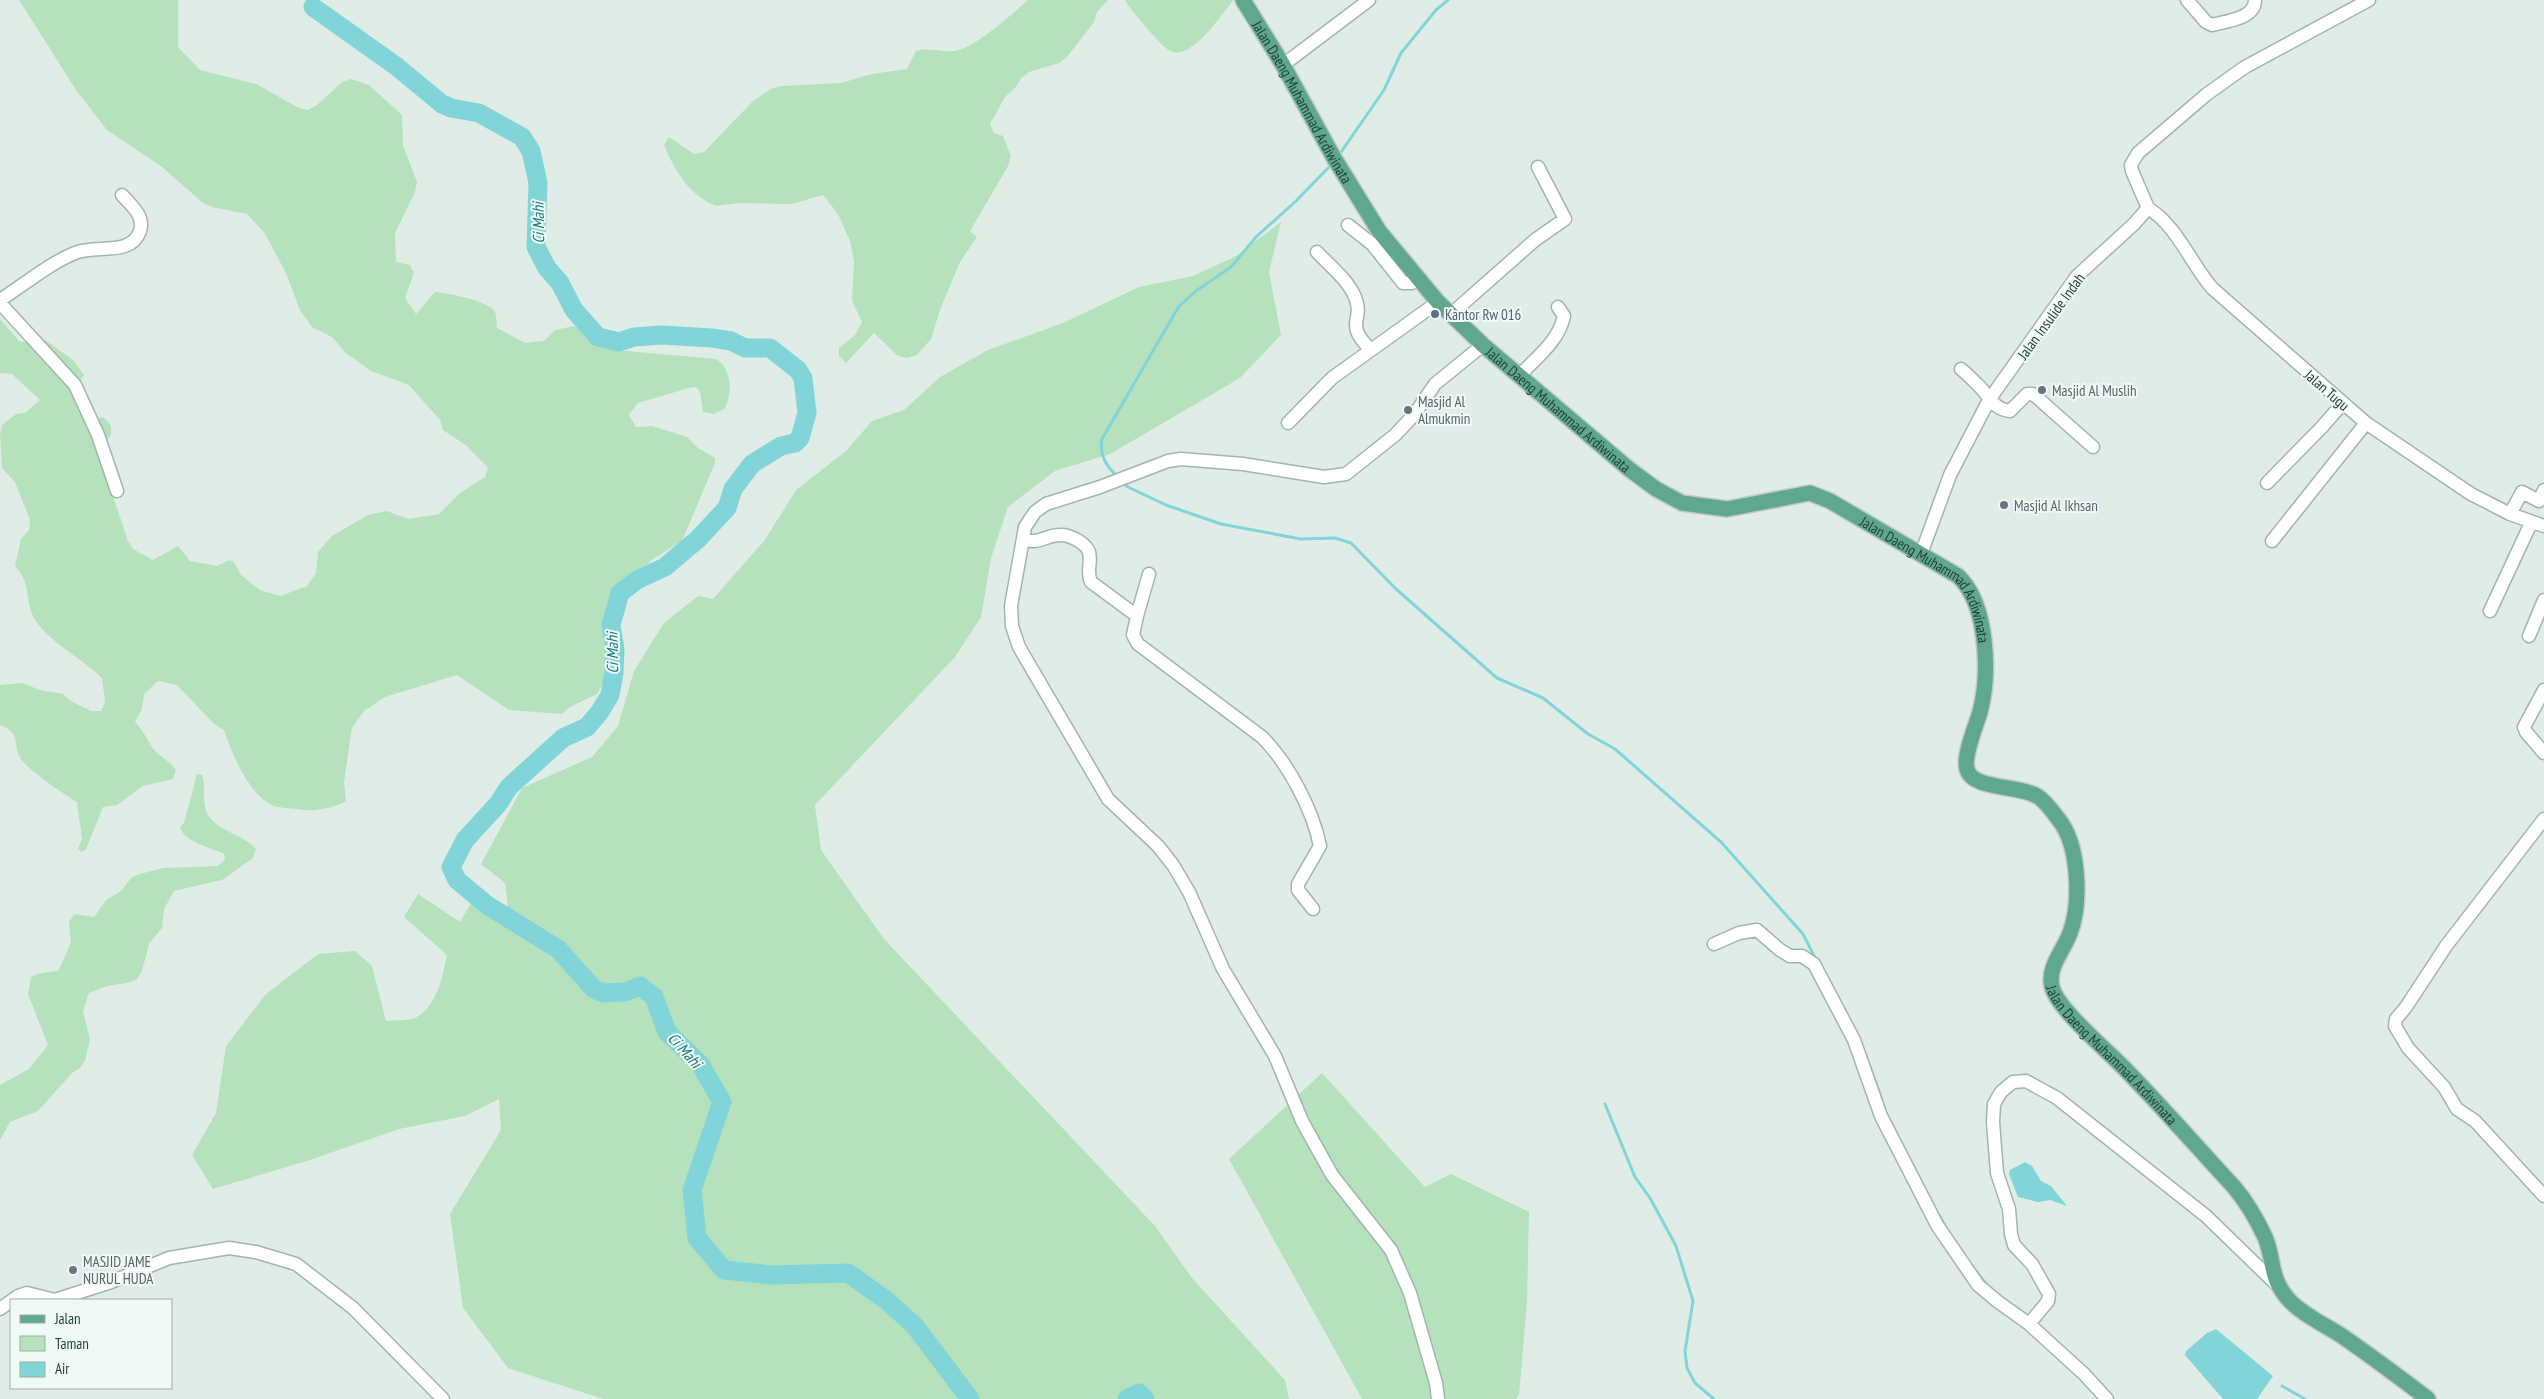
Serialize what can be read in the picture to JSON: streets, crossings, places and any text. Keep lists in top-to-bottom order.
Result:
{
  "streets": {
    "main road": ["Jalan Daeng Muhammad Ardiwinata"],
    "street": ["Jalan Insulide Indah", "Jalan Tugu"]
  },
  "crossings": [
    ["Jalan Daeng Muhammad Ardiwinata", "Jalan Insulide Indah"],
    ["Jalan Insulide Indah", "Jalan Tugu"]
  ],
  "water": ["Ci Mahi"],
  "places": [
    "Kantor Rw 016",
    "Masjid Al Muslih",
    "Masjid Al Almukmin",
    "Masjid Al Ikhsan",
    "MASJID JAME NURUL HUDA"
  ],
  "legend": ["Jalan", "Taman", "Air"]
}
